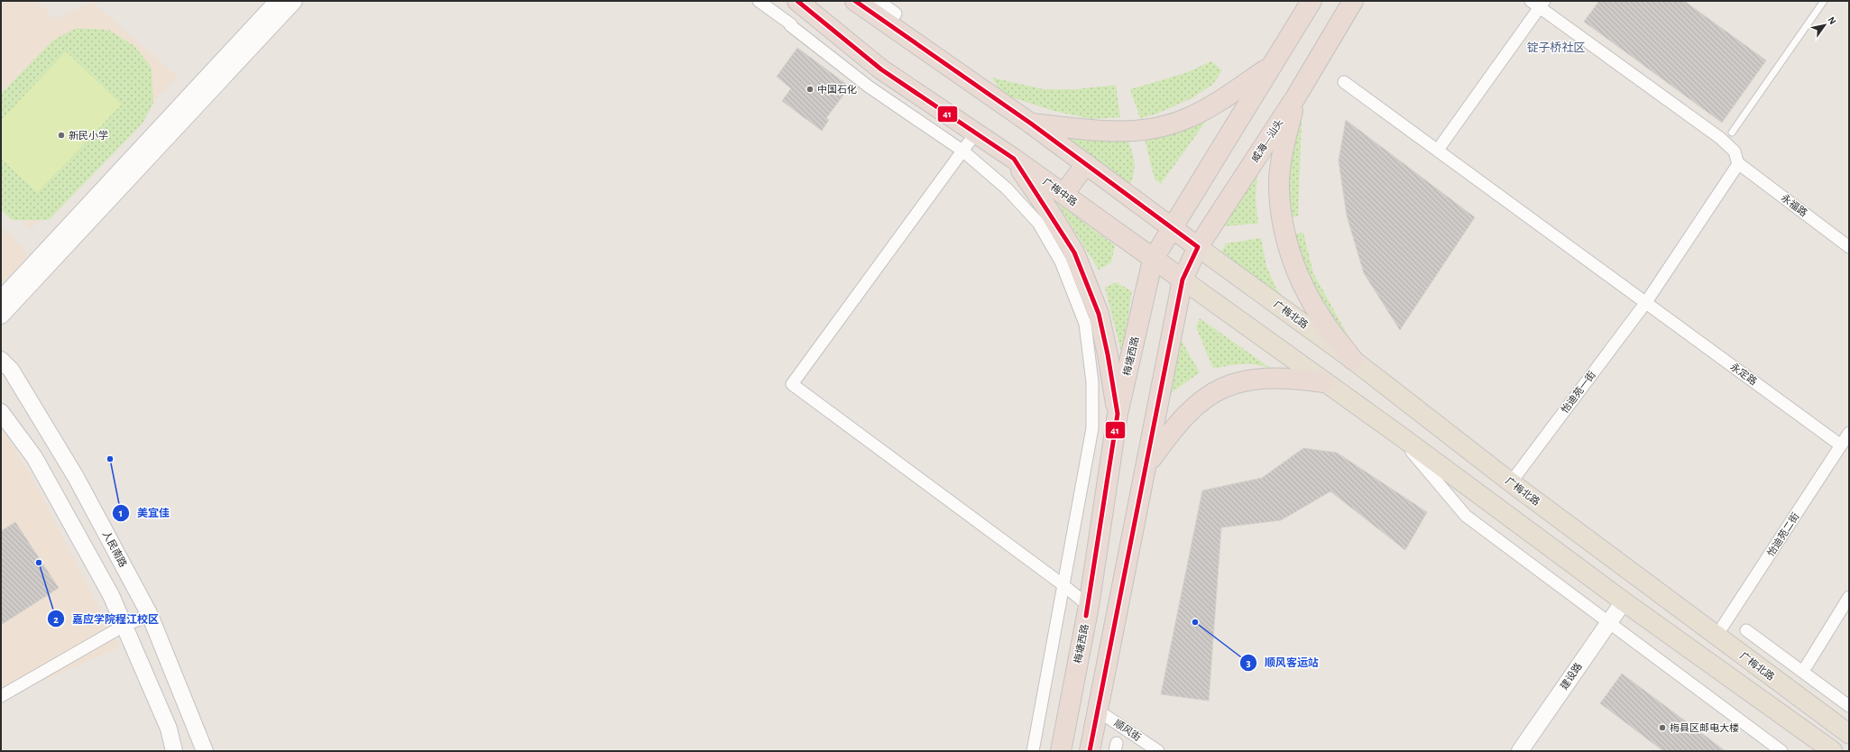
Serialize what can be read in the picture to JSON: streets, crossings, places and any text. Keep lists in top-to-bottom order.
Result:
{
  "streets": {
    "highway": ["威海—汕头", "广梅中路", "梅塘西路"],
    "main road": ["广梅北路"],
    "street": [
      "永福路",
      "永定路",
      "怡迪苑一街",
      "怡迪苑二街",
      "人民南路",
      "建设路",
      "顺风街"
    ]
  },
  "crossings": [
    ["威海—汕头", "广梅中路"],
    ["威海—汕头", "广梅北路"],
    ["广梅中路", "梅塘西路"],
    ["永福路", "怡迪苑一街"],
    ["广梅北路", "怡迪苑一街"],
    ["广梅北路", "怡迪苑二街"],
    ["永定路", "怡迪苑一街"],
    ["永定路", "怡迪苑二街"]
  ],
  "districts": ["锭子桥社区"],
  "places": [
    "中国石化",
    "新民小学",
    "美宜佳",
    "嘉应学院程江校区",
    "顺风客运站",
    "梅县区邮电大楼"
  ],
  "lines": ["transit line 41"],
  "north": "top right"
}
